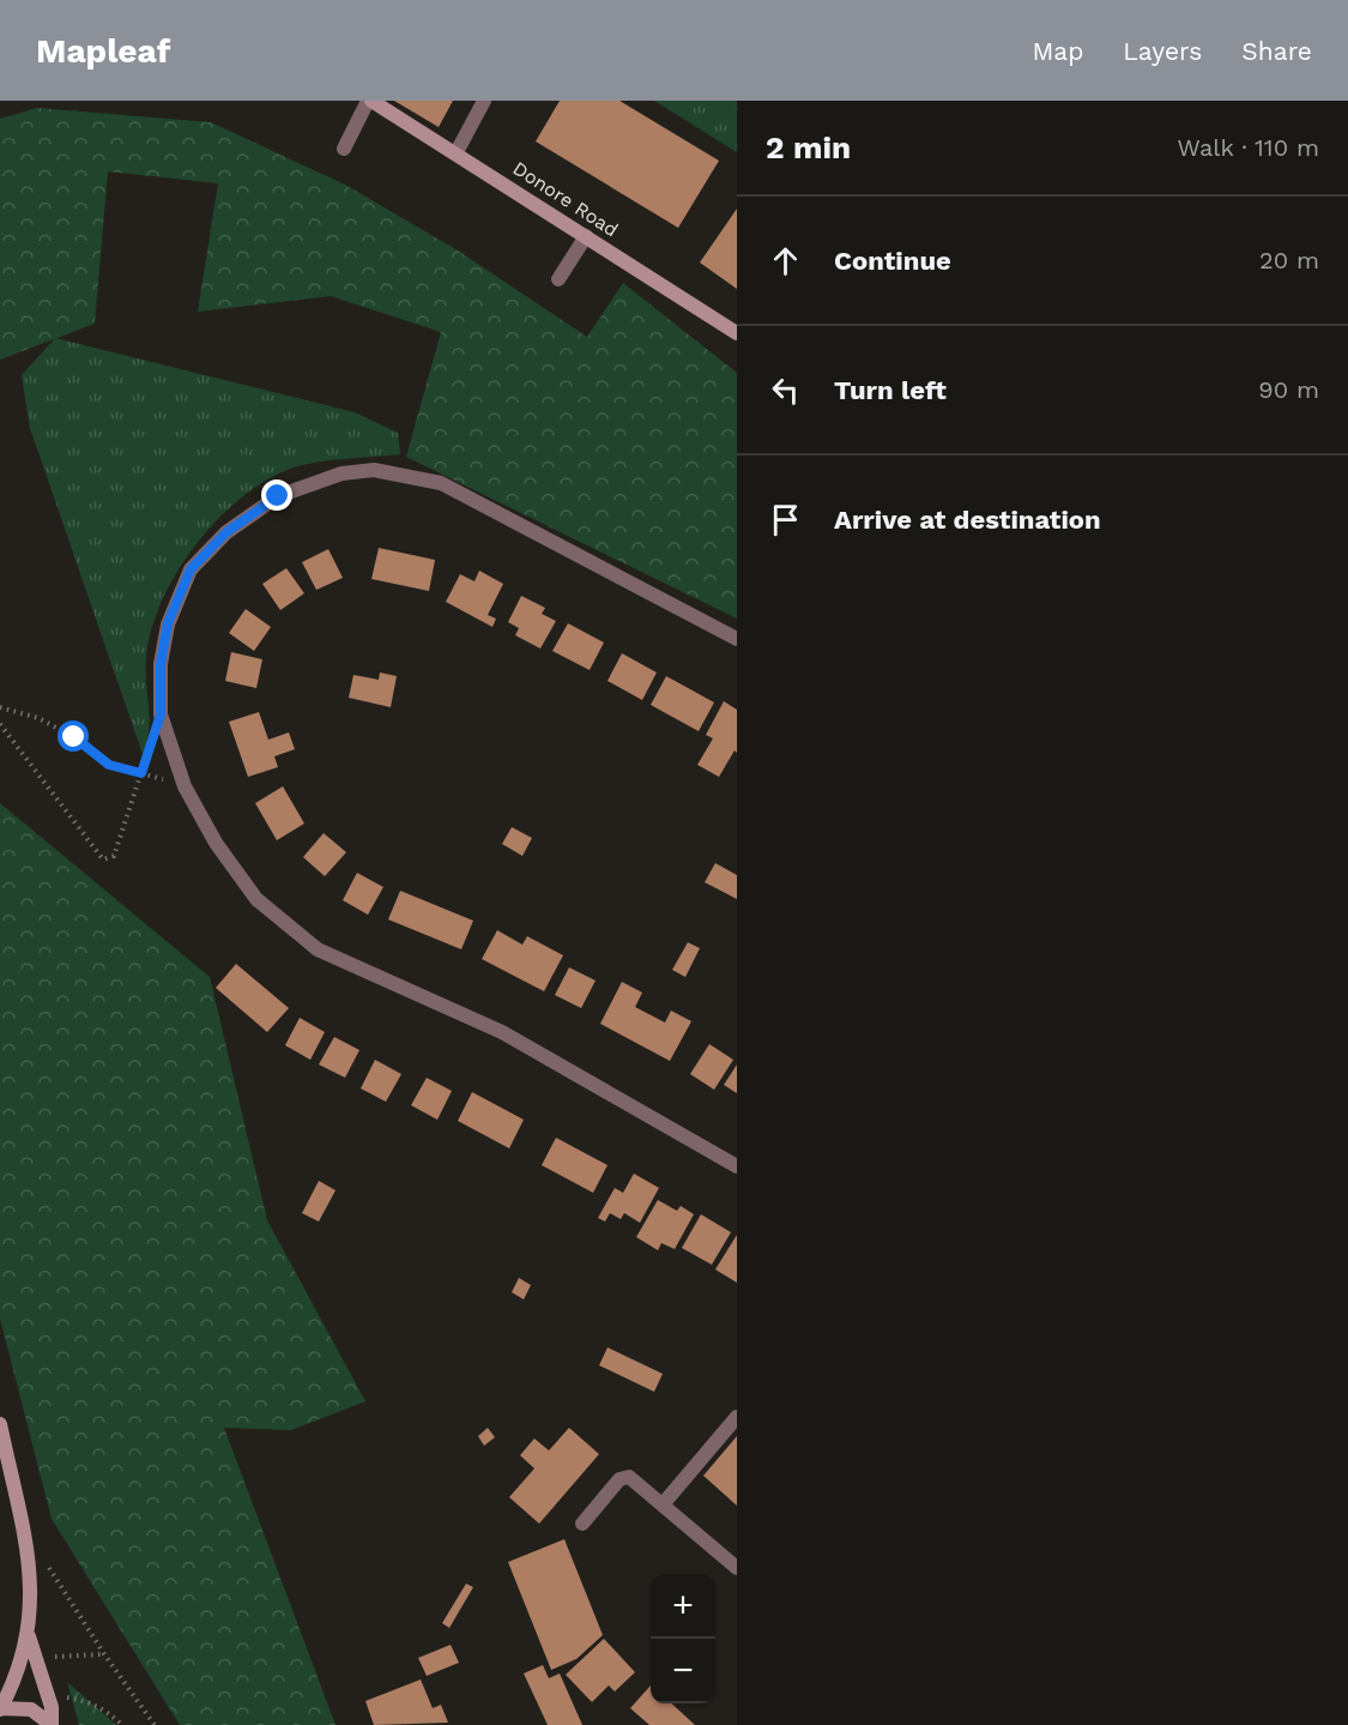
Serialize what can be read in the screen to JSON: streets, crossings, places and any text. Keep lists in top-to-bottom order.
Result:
{
  "streets": {
    "street": ["Donore Road"]
  },
  "page": {
    "header": "Mapleaf",
    "nav": ["Map", "Layers", "Share"],
    "heading": ["2 min", "Walk · 110 m"],
    "list": [
      ["Continue", "20 m"],
      ["Turn left", "90 m"],
      "Arrive at destination"
    ],
    "map_buttons": ["+", "−"]
  }
}
